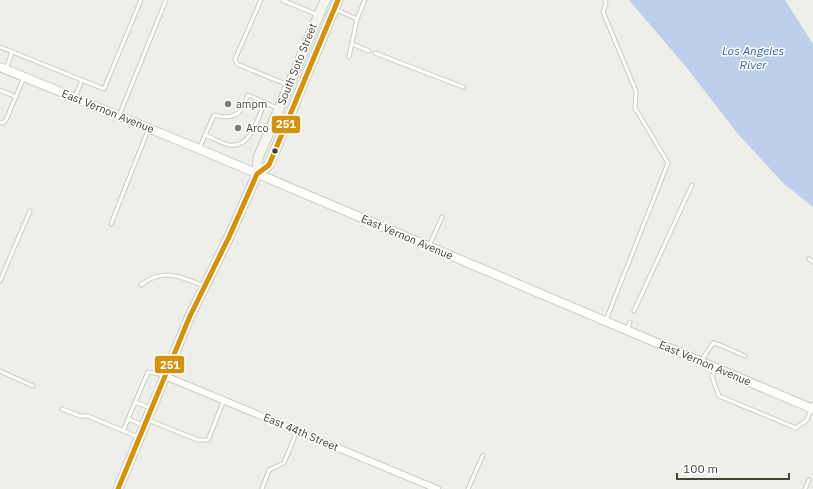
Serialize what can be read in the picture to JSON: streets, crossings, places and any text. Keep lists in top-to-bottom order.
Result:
{
  "streets": {
    "main road": ["South Soto Street"],
    "street": ["East Vernon Avenue", "East 44th Street"]
  },
  "crossings": [
    ["South Soto Street", "East Vernon Avenue"],
    ["South Soto Street", "East 44th Street"]
  ],
  "water": ["Los Angeles River"],
  "places": ["ampm", "Arco"],
  "lines": ["transit line 251"],
  "scale_bar": "100 m"
}
